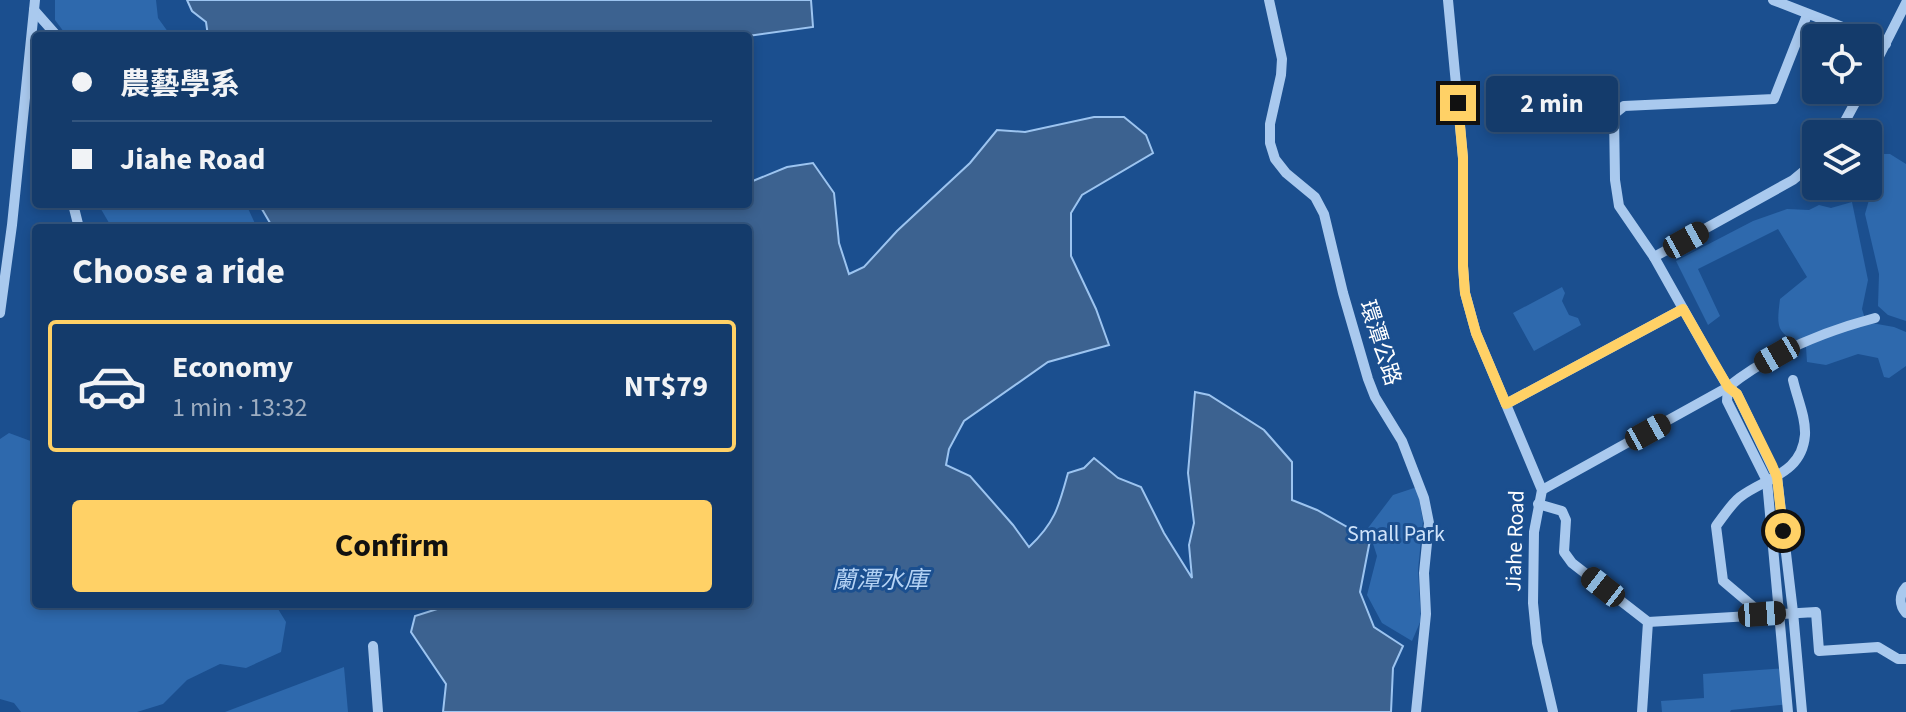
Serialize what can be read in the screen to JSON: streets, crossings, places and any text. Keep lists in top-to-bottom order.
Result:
{
  "streets": {
    "street": ["環潭公路", "Jiahe Road"]
  },
  "water": ["蘭潭水庫"],
  "parks": ["Small Park"],
  "page": {
    "banner": ["農藝學系", "Jiahe Road"],
    "bubble": "2 min",
    "heading": "Choose a ride",
    "list": [
      {
        "name": "Economy",
        "note": "1 min · 13:32",
        "value": "NT$79"
      }
    ],
    "buttons": "Confirm"
  }
}
